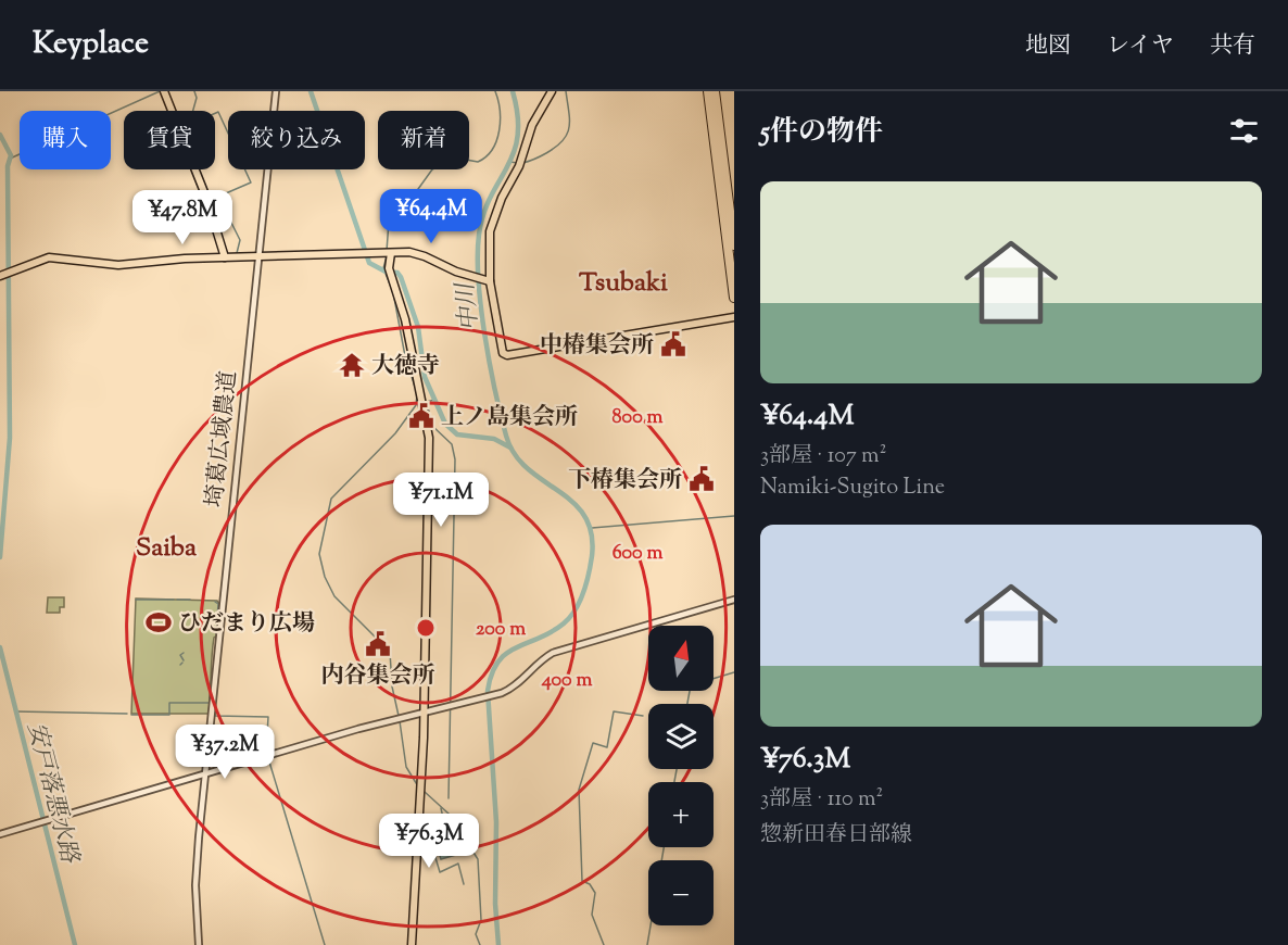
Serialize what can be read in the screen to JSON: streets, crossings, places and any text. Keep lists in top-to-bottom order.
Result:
{
  "streets": {
    "street": ["埼葛広域農道"]
  },
  "districts": ["Tsubaki", "Saiba"],
  "water": ["中川", "安戸落悪水路"],
  "places": {
    "public building": [
      "中椿集会所",
      "上ノ島集会所",
      "下椿集会所",
      "内谷集会所"
    ],
    "temple": ["大徳寺"],
    "sports": ["ひだまり広場"]
  },
  "north": "top",
  "page": {
    "header": "Keyplace",
    "nav": ["地図", "レイヤ", "共有"],
    "heading": "5件の物件",
    "chip": [
      "購入",
      "賃貸",
      "絞り込み",
      "新着"
    ],
    "list": [
      {
        "name": "¥64.4M",
        "note": "3部屋 · 107 m² · Namiki-Sugito Line"
      },
      {
        "name": "¥76.3M",
        "note": "3部屋 · 110 m² · 惣新田春日部線"
      }
    ],
    "price": [
      "¥64.4M",
      "¥47.8M",
      "¥71.1M",
      "¥37.2M",
      "¥76.3M"
    ],
    "map_buttons": ["+", "−"]
  },
  "rings": [
    "800 m",
    "600 m",
    "200 m",
    "400 m"
  ]
}
